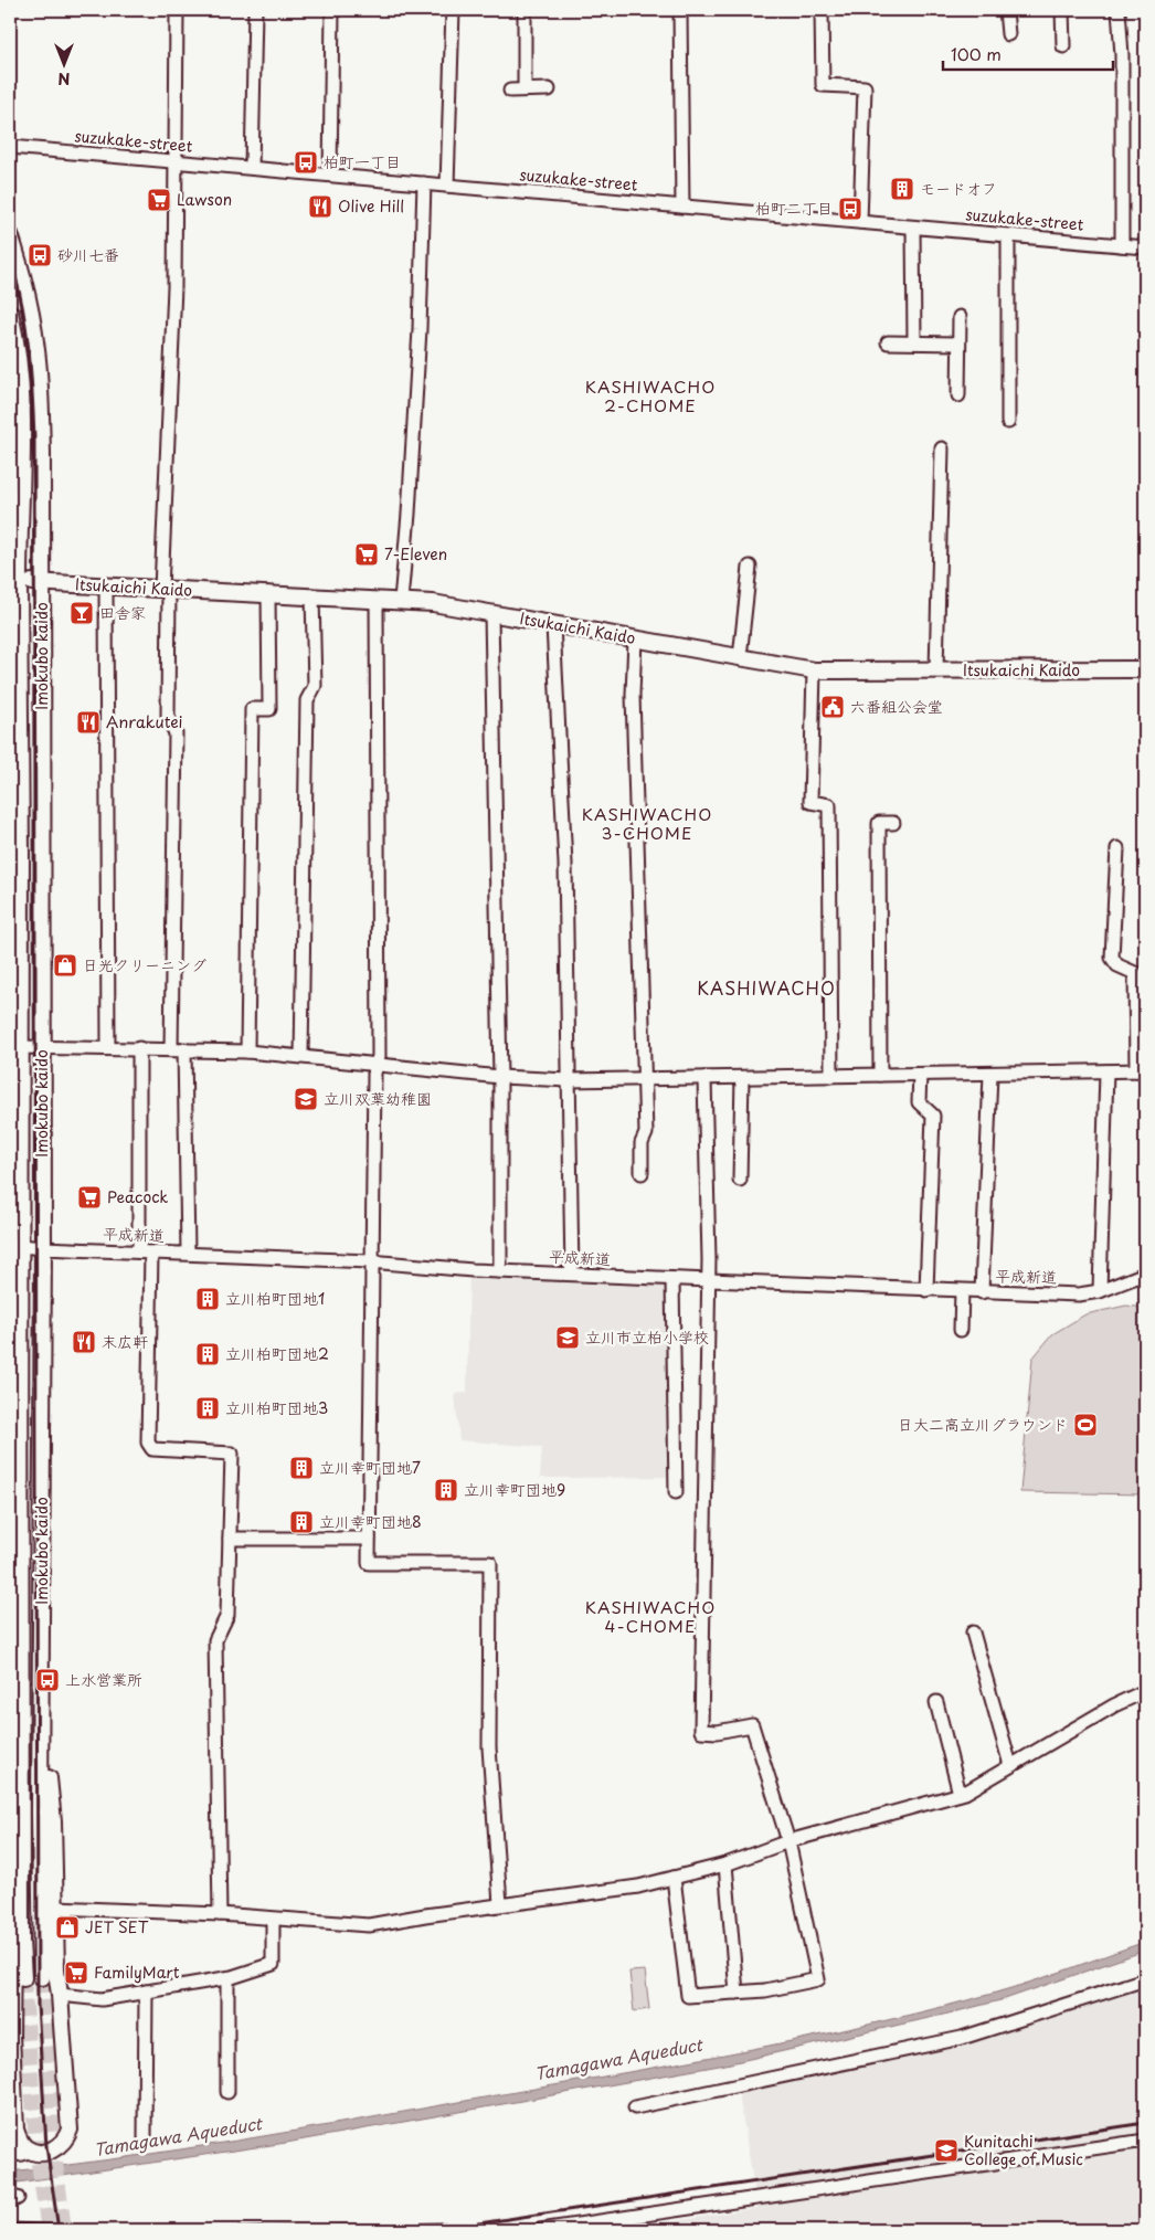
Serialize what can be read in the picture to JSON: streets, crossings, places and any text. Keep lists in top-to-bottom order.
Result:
{
  "streets": {
    "main road": ["Itsukaichi Kaido", "Imokubo kaido"],
    "street": ["suzukake-street", "平成新道"]
  },
  "crossings": [
    ["Itsukaichi Kaido", "Imokubo kaido"],
    ["Imokubo kaido", "平成新道"]
  ],
  "districts": [
    "KASHIWACHO 2-CHOME",
    "KASHIWACHO 3-CHOME",
    "KASHIWACHO",
    "KASHIWACHO 4-CHOME"
  ],
  "water": ["Tamagawa Aqueduct"],
  "places": {
    "bus stop": [
      "柏町一丁目",
      "柏町二丁目",
      "砂川七番",
      "上水営業所"
    ],
    "building": [
      "モードオフ",
      "立川柏町団地1",
      "立川柏町団地2",
      "立川柏町団地3",
      "立川幸町団地7",
      "立川幸町団地9",
      "立川幸町団地8"
    ],
    "supermarket": [
      "Lawson",
      "7-Eleven",
      "Peacock",
      "FamilyMart"
    ],
    "restaurant": ["Olive Hill", "Anrakutei", "末広軒"],
    "bar": ["田舎家"],
    "public building": ["六番組公会堂"],
    "shop": ["日光クリーニング", "JET SET"],
    "school or university": ["立川双葉幼稚園", "立川市立柏小学校", "Kunitachi College of Music"],
    "sports": ["日大二高立川グラウンド"]
  },
  "scale_bar": "100 m",
  "north": "bottom"
}
